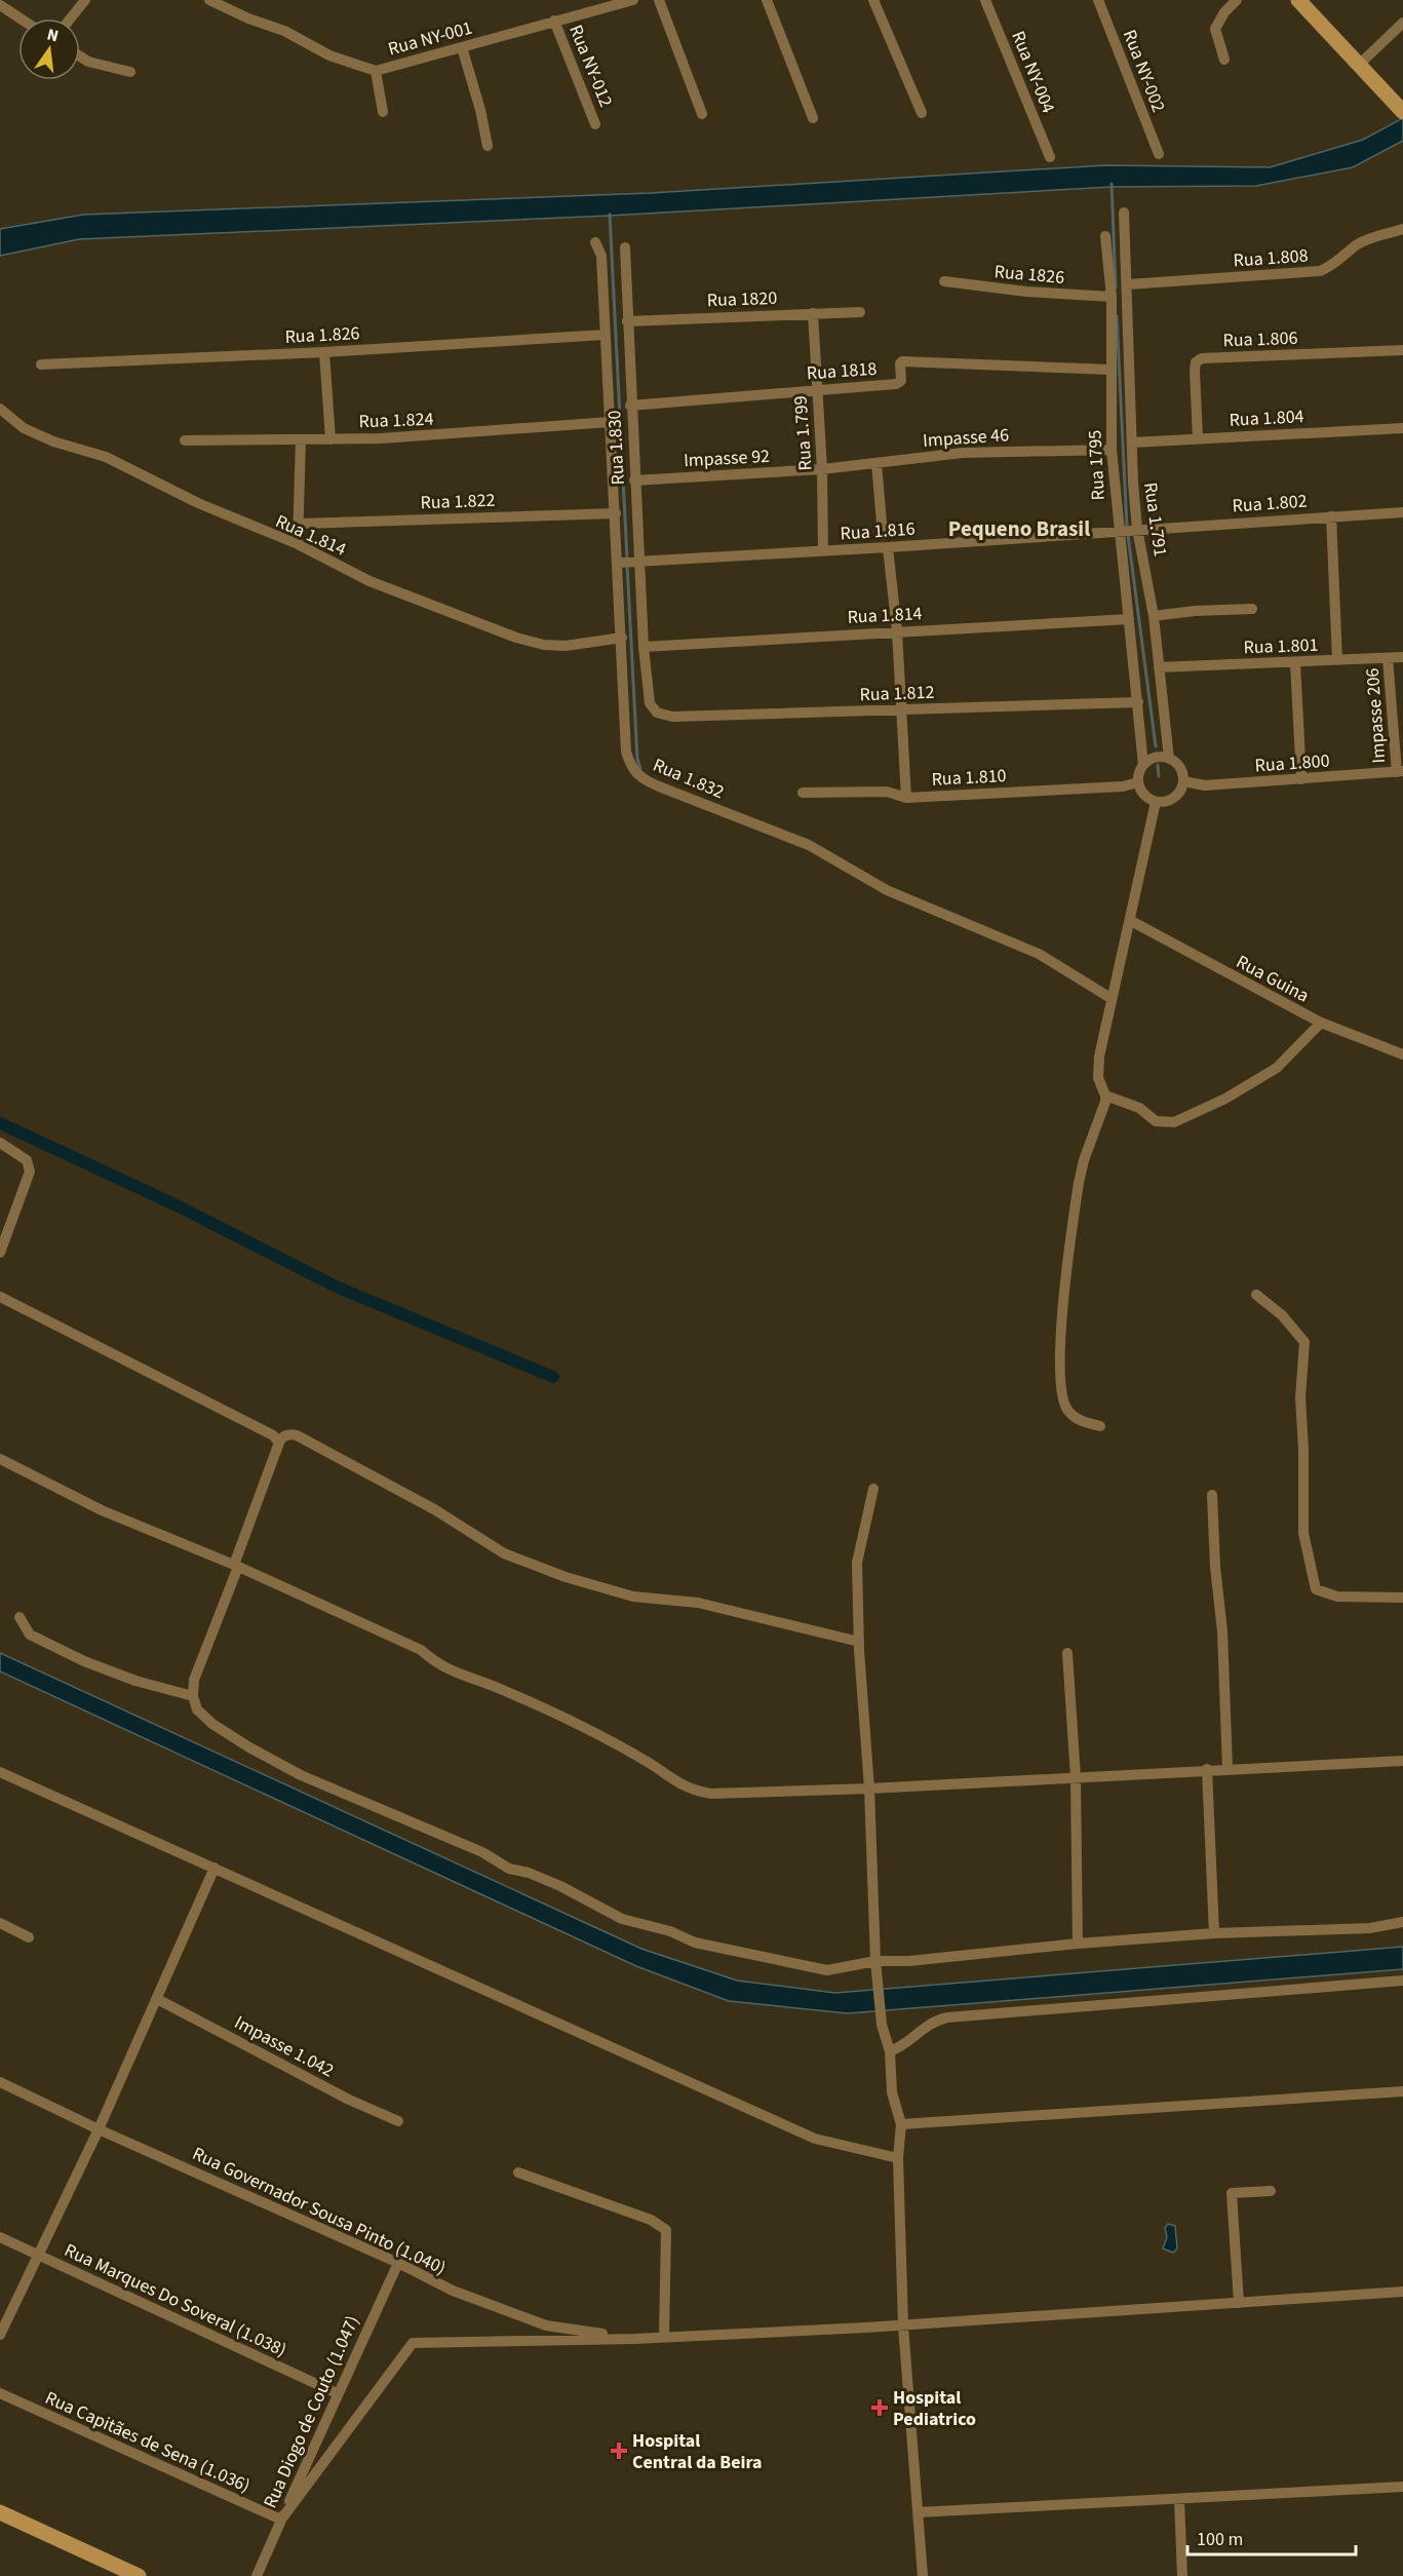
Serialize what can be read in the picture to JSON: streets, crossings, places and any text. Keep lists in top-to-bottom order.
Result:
{
  "streets": {
    "street": [
      "Rua NY-001",
      "Rua NY-012",
      "Rua NY-002",
      "Rua NY-004",
      "Rua 1.808",
      "Rua 1826",
      "Rua 1820",
      "Rua 1.826",
      "Rua 1.806",
      "Rua 1818",
      "Rua 1.804",
      "Rua 1.824",
      "Rua 1.799",
      "Impasse 46",
      "Rua 1.830",
      "Impasse 92",
      "Rua 1795",
      "Rua 1.822",
      "Rua 1.802",
      "Rua 1.791",
      "Rua 1.816",
      "Rua 1.814",
      "Rua 1.801",
      "Rua 1.812",
      "Impasse 206",
      "Rua 1.800",
      "Rua 1.810",
      "Rua 1.832",
      "Rua Guina",
      "Impasse 1.042",
      "Rua Governador Sousa Pinto (1.040)",
      "Rua Marques Do Soveral (1.038)",
      "Rua Diogo de Couto (1.047)",
      "Rua Capitães de Sena (1.036)"
    ]
  },
  "crossings": [
    ["Rua NY-001", "Rua NY-012"],
    ["Rua 1.808", "Rua 1.791"],
    ["Rua 1826", "Rua 1795"],
    ["Rua 1820", "Rua 1.799"],
    ["Rua 1820", "Rua 1.830"],
    ["Rua 1.826", "Rua 1.832"],
    ["Rua 1.806", "Rua 1.804"],
    ["Rua 1818", "Rua 1.799"],
    ["Rua 1818", "Rua 1.830"],
    ["Rua 1818", "Rua 1795"],
    ["Rua 1.804", "Rua 1.791"],
    ["Rua 1.824", "Rua 1.832"],
    ["Rua 1.799", "Impasse 46"],
    ["Rua 1.799", "Impasse 92"],
    ["Rua 1.799", "Rua 1.816"],
    ["Impasse 46", "Impasse 92"],
    ["Impasse 46", "Rua 1795"],
    ["Rua 1.830", "Impasse 92"],
    ["Rua 1.830", "Rua 1.816"],
    ["Rua 1.830", "Rua 1.814"],
    ["Rua 1.830", "Rua 1.812"],
    ["Rua 1795", "Rua 1.802"],
    ["Rua 1795", "Rua 1.791"],
    ["Rua 1795", "Rua 1.816"],
    ["Rua 1795", "Rua 1.814"],
    ["Rua 1795", "Rua 1.812"],
    ["Rua 1795", "Rua 1.800"],
    ["Rua 1795", "Rua 1.810"],
    ["Rua 1.822", "Rua 1.832"],
    ["Rua 1.802", "Rua 1.791"],
    ["Rua 1.802", "Rua 1.816"],
    ["Rua 1.791", "Rua 1.801"],
    ["Rua 1.791", "Rua 1.800"],
    ["Rua 1.791", "Rua 1.810"],
    ["Rua 1.816", "Rua 1.832"],
    ["Rua 1.814", "Rua 1.832"],
    ["Rua 1.801", "Impasse 206"],
    ["Impasse 206", "Rua 1.800"],
    ["Rua 1.800", "Rua 1.810"],
    ["Rua Governador Sousa Pinto (1.040)", "Rua Diogo de Couto (1.047)"],
    ["Rua Marques Do Soveral (1.038)", "Rua Diogo de Couto (1.047)"],
    ["Rua Diogo de Couto (1.047)", "Rua Capitães de Sena (1.036)"]
  ],
  "districts": ["Pequeno Brasil"],
  "places": {
    "health": ["Hospital Pediatrico", "Hospital Central da Beira"]
  },
  "scale_bar": "100 m",
  "north": "top"
}
